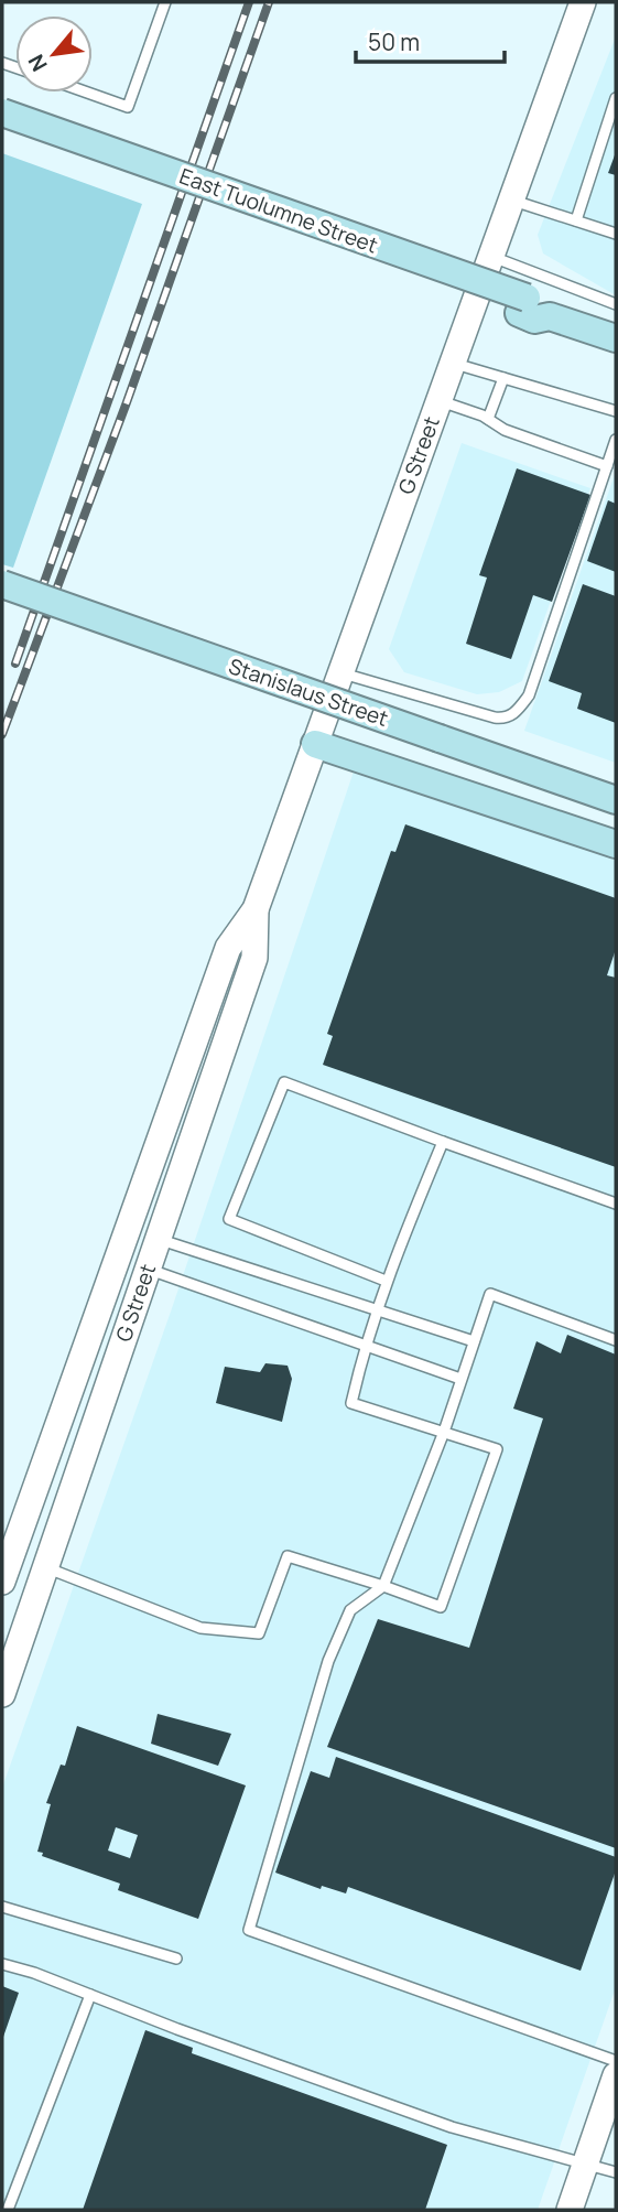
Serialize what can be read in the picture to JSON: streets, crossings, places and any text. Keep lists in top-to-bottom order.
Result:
{
  "streets": {
    "main road": ["East Tuolumne Street", "Stanislaus Street"],
    "street": ["G Street"]
  },
  "scale_bar": "50 m",
  "north": "bottom left"
}
